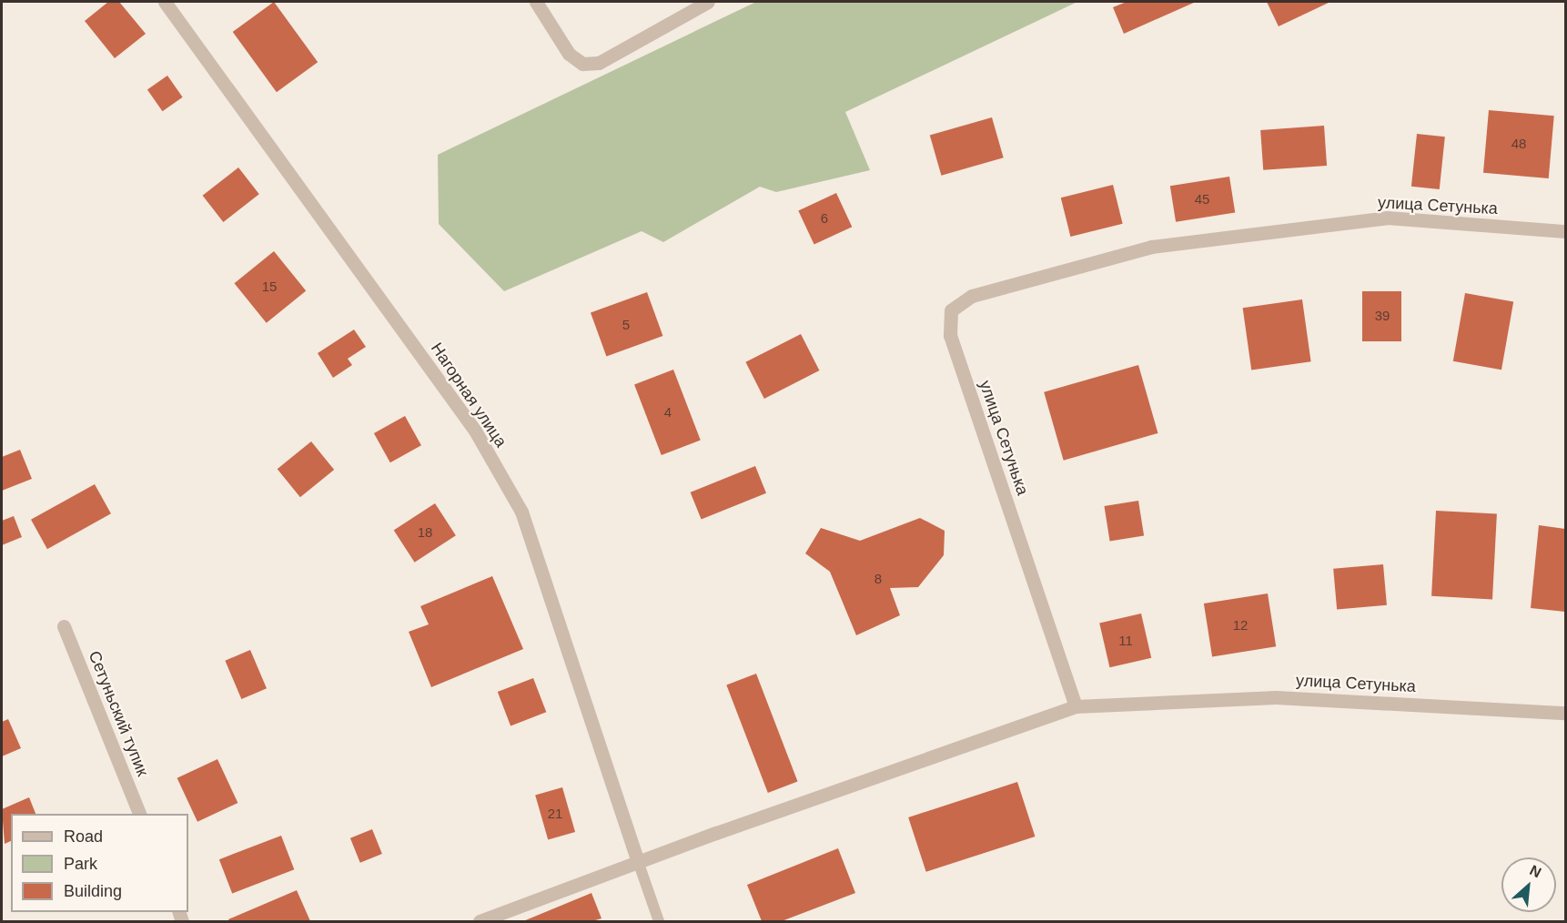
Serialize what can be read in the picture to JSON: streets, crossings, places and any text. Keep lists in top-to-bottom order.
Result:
{
  "streets": {
    "street": ["улица Сетунька", "Нагорная улица", "Сетуньский тупик"]
  },
  "house_numbers": [
    "48",
    "45",
    "6",
    "15",
    "39",
    "5",
    "4",
    "18",
    "8",
    "12",
    "11",
    "21"
  ],
  "legend": ["Road", "Park", "Building"],
  "north": "top right"
}
